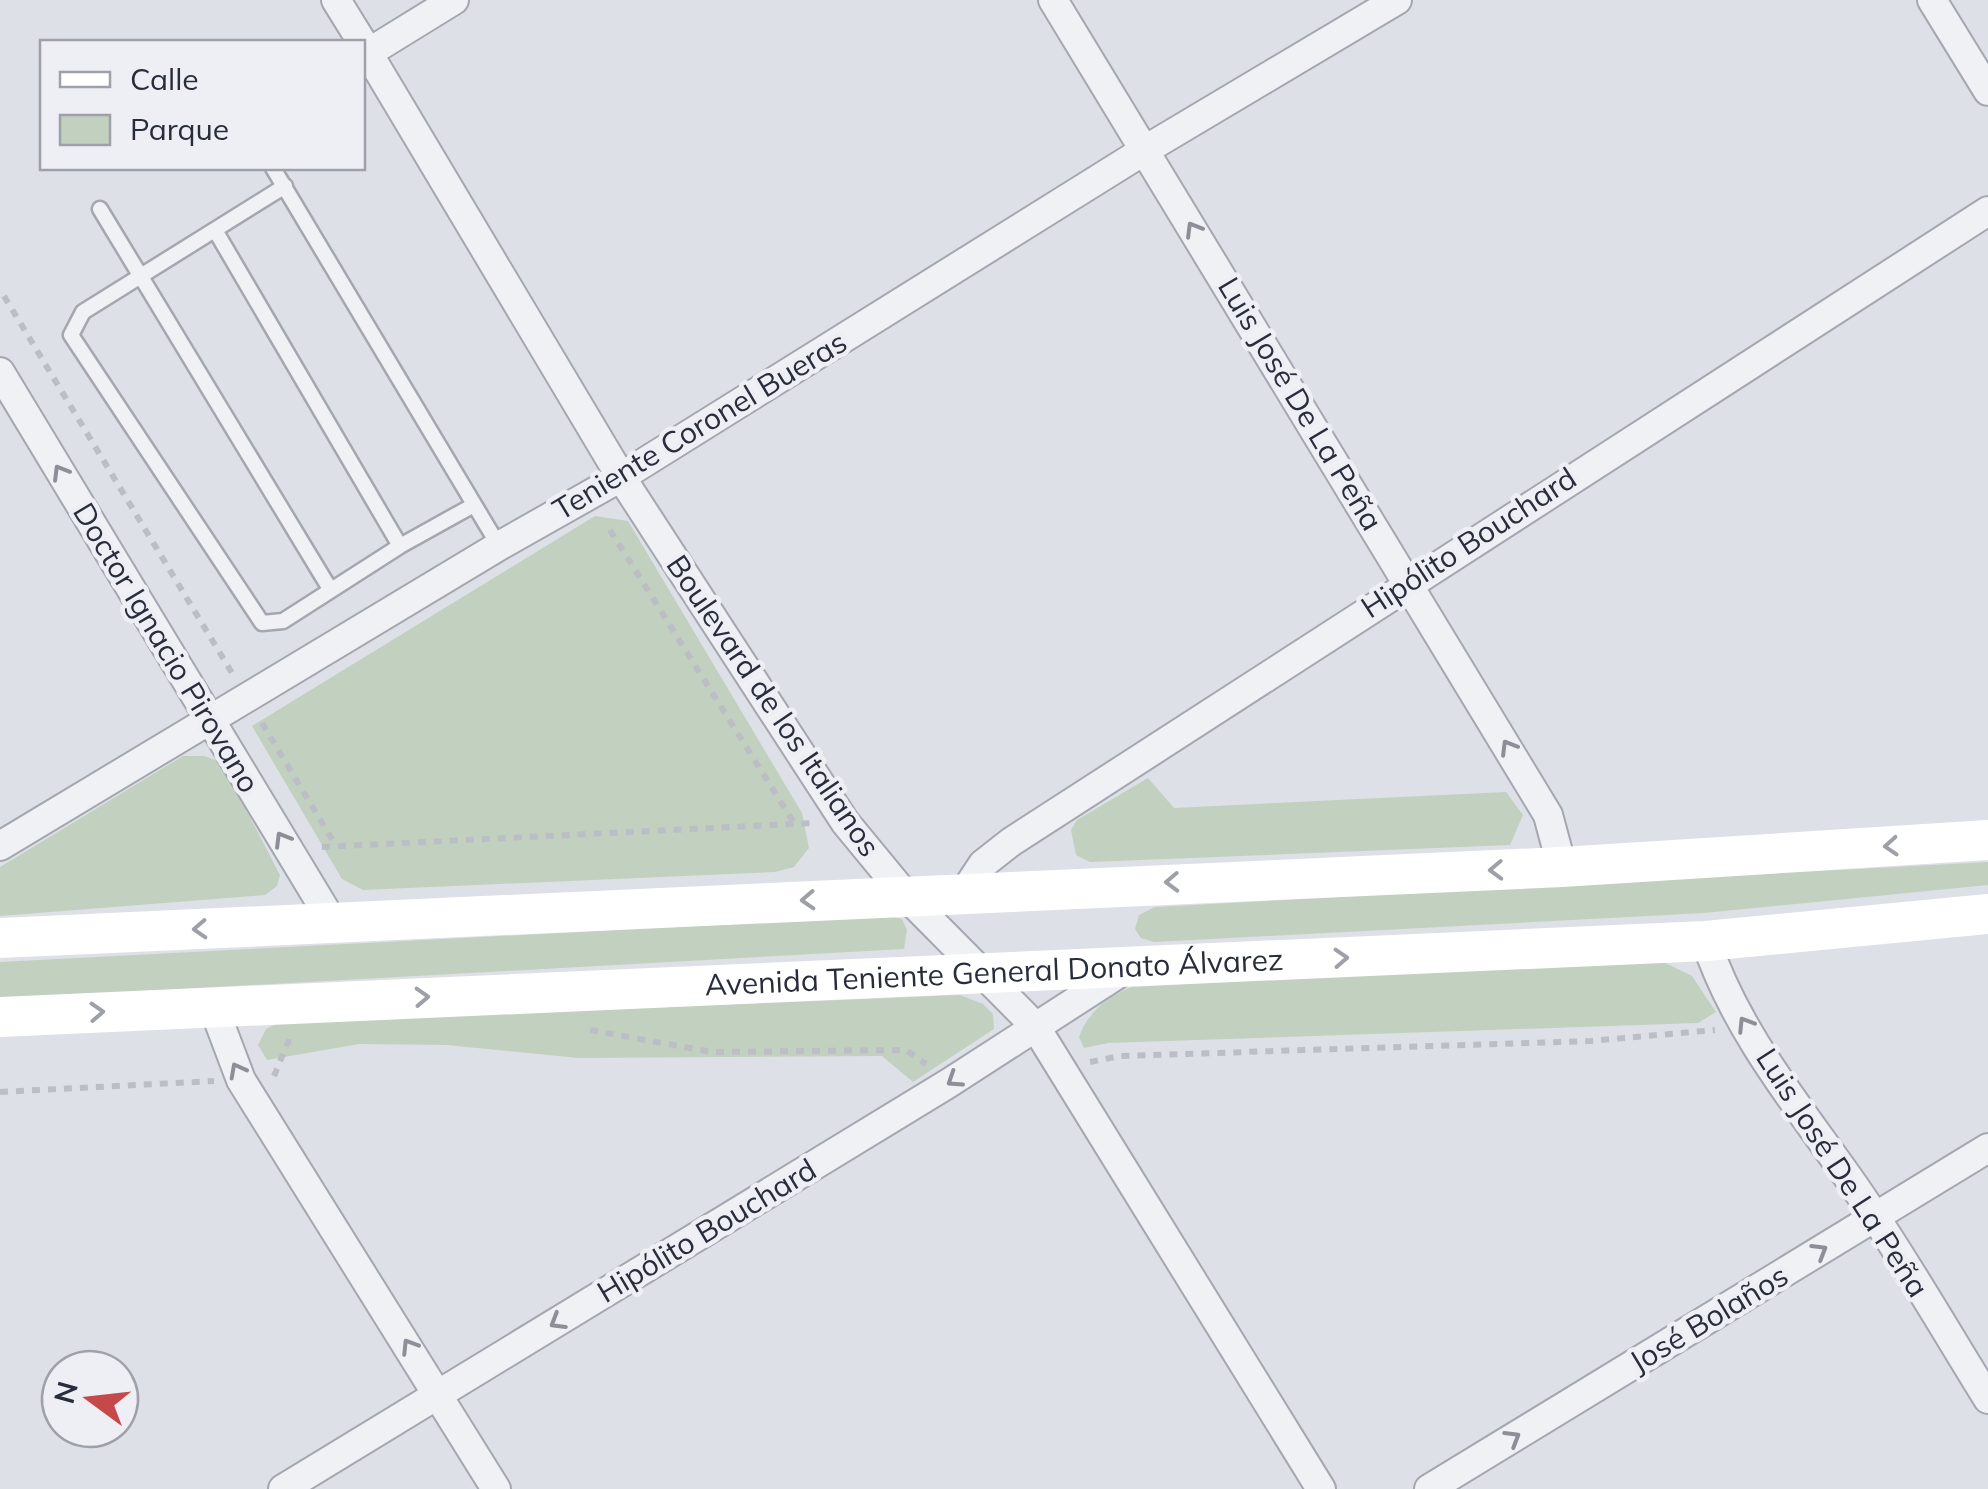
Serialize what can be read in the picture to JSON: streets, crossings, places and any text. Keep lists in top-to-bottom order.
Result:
{
  "streets": {
    "main road": ["Avenida Teniente General Donato Álvarez"],
    "street": [
      "Luis José De La Peña",
      "Teniente Coronel Bueras",
      "Hipólito Bouchard",
      "Doctor Ignacio Pirovano",
      "Boulevard de los Italianos",
      "José Bolaños"
    ]
  },
  "crossings": [
    ["Luis José De La Peña", "Teniente Coronel Bueras"],
    ["Luis José De La Peña", "Hipólito Bouchard"],
    ["Luis José De La Peña", "Avenida Teniente General Donato Álvarez"],
    ["Luis José De La Peña", "José Bolaños"],
    ["Teniente Coronel Bueras", "Doctor Ignacio Pirovano"],
    ["Teniente Coronel Bueras", "Boulevard de los Italianos"],
    ["Hipólito Bouchard", "Boulevard de los Italianos"],
    ["Hipólito Bouchard", "Avenida Teniente General Donato Álvarez"],
    ["Boulevard de los Italianos", "Avenida Teniente General Donato Álvarez"]
  ],
  "one_way": ["Luis José De La Peña", "Doctor Ignacio Pirovano", "José Bolaños"],
  "legend": ["Calle", "Parque"],
  "north": "left"
}
